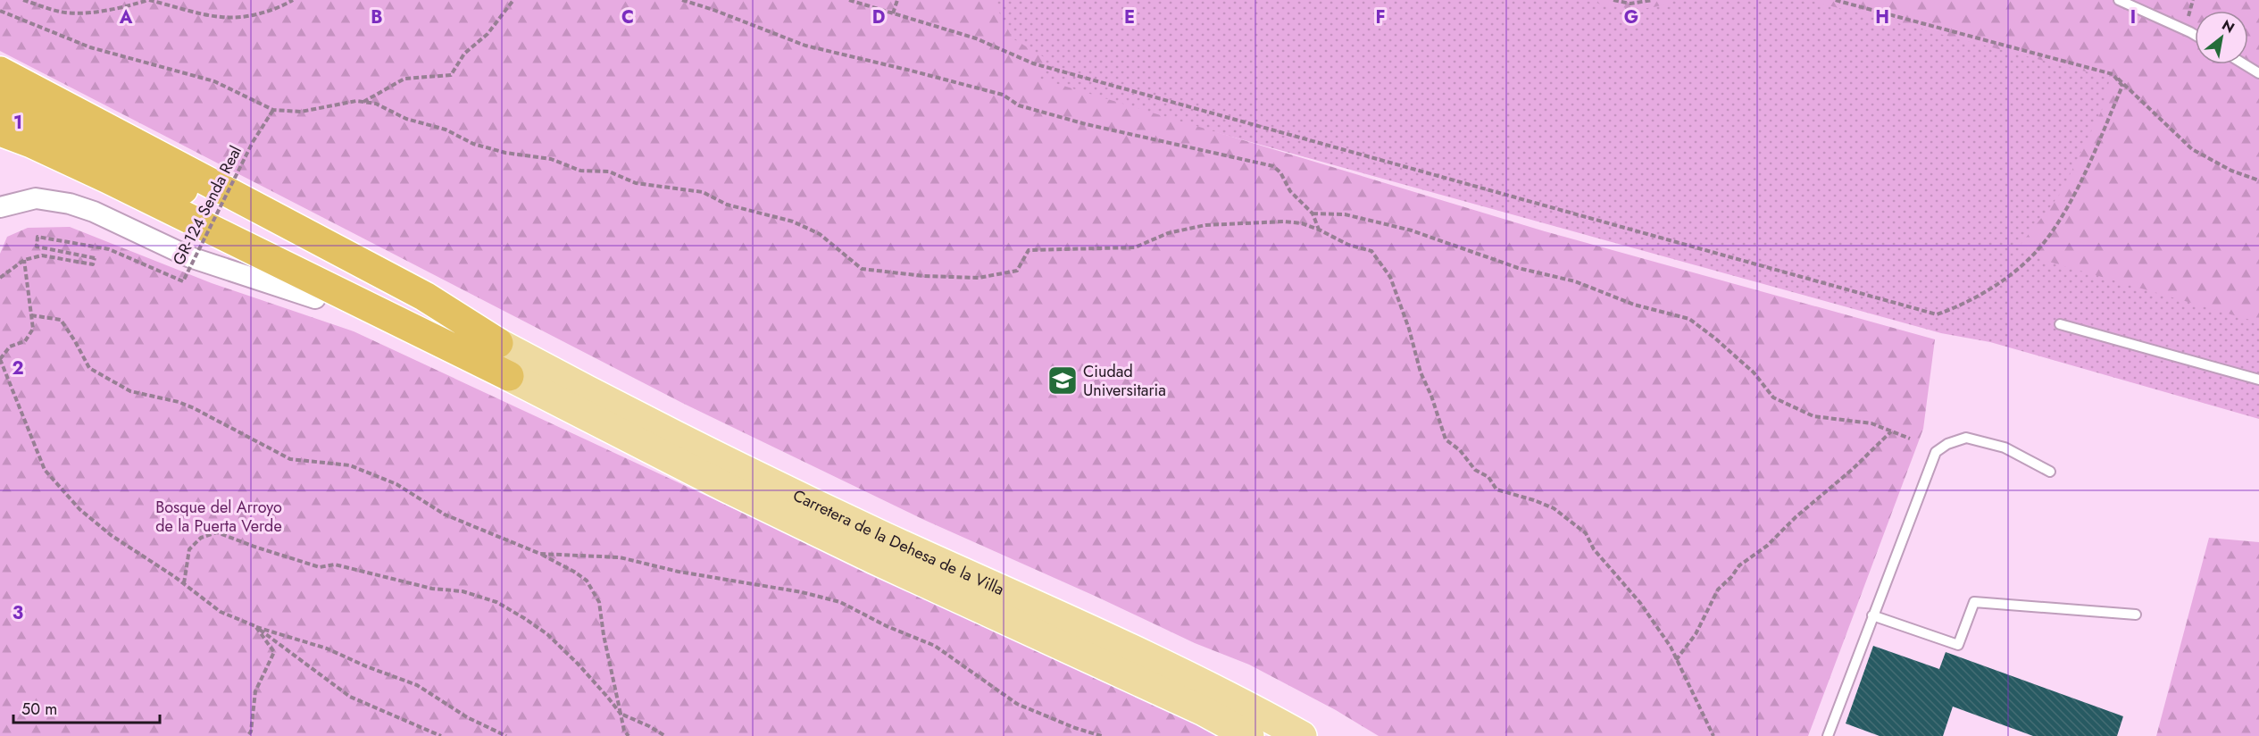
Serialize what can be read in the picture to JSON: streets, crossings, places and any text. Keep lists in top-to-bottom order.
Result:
{
  "streets": {
    "main road": ["Carretera de la Dehesa de la Villa"],
    "path": ["GR-124 Senda Real"]
  },
  "parks": ["Bosque del Arroyo de la Puerta Verde"],
  "places": {
    "school or university": ["Ciudad Universitaria"]
  },
  "scale_bar": "50 m",
  "north": "top right",
  "grid": {
    "columns": [
      "A",
      "B",
      "C",
      "D",
      "E",
      "F",
      "G",
      "H",
      "I"
    ],
    "rows": ["1", "2", "3"]
  }
}
